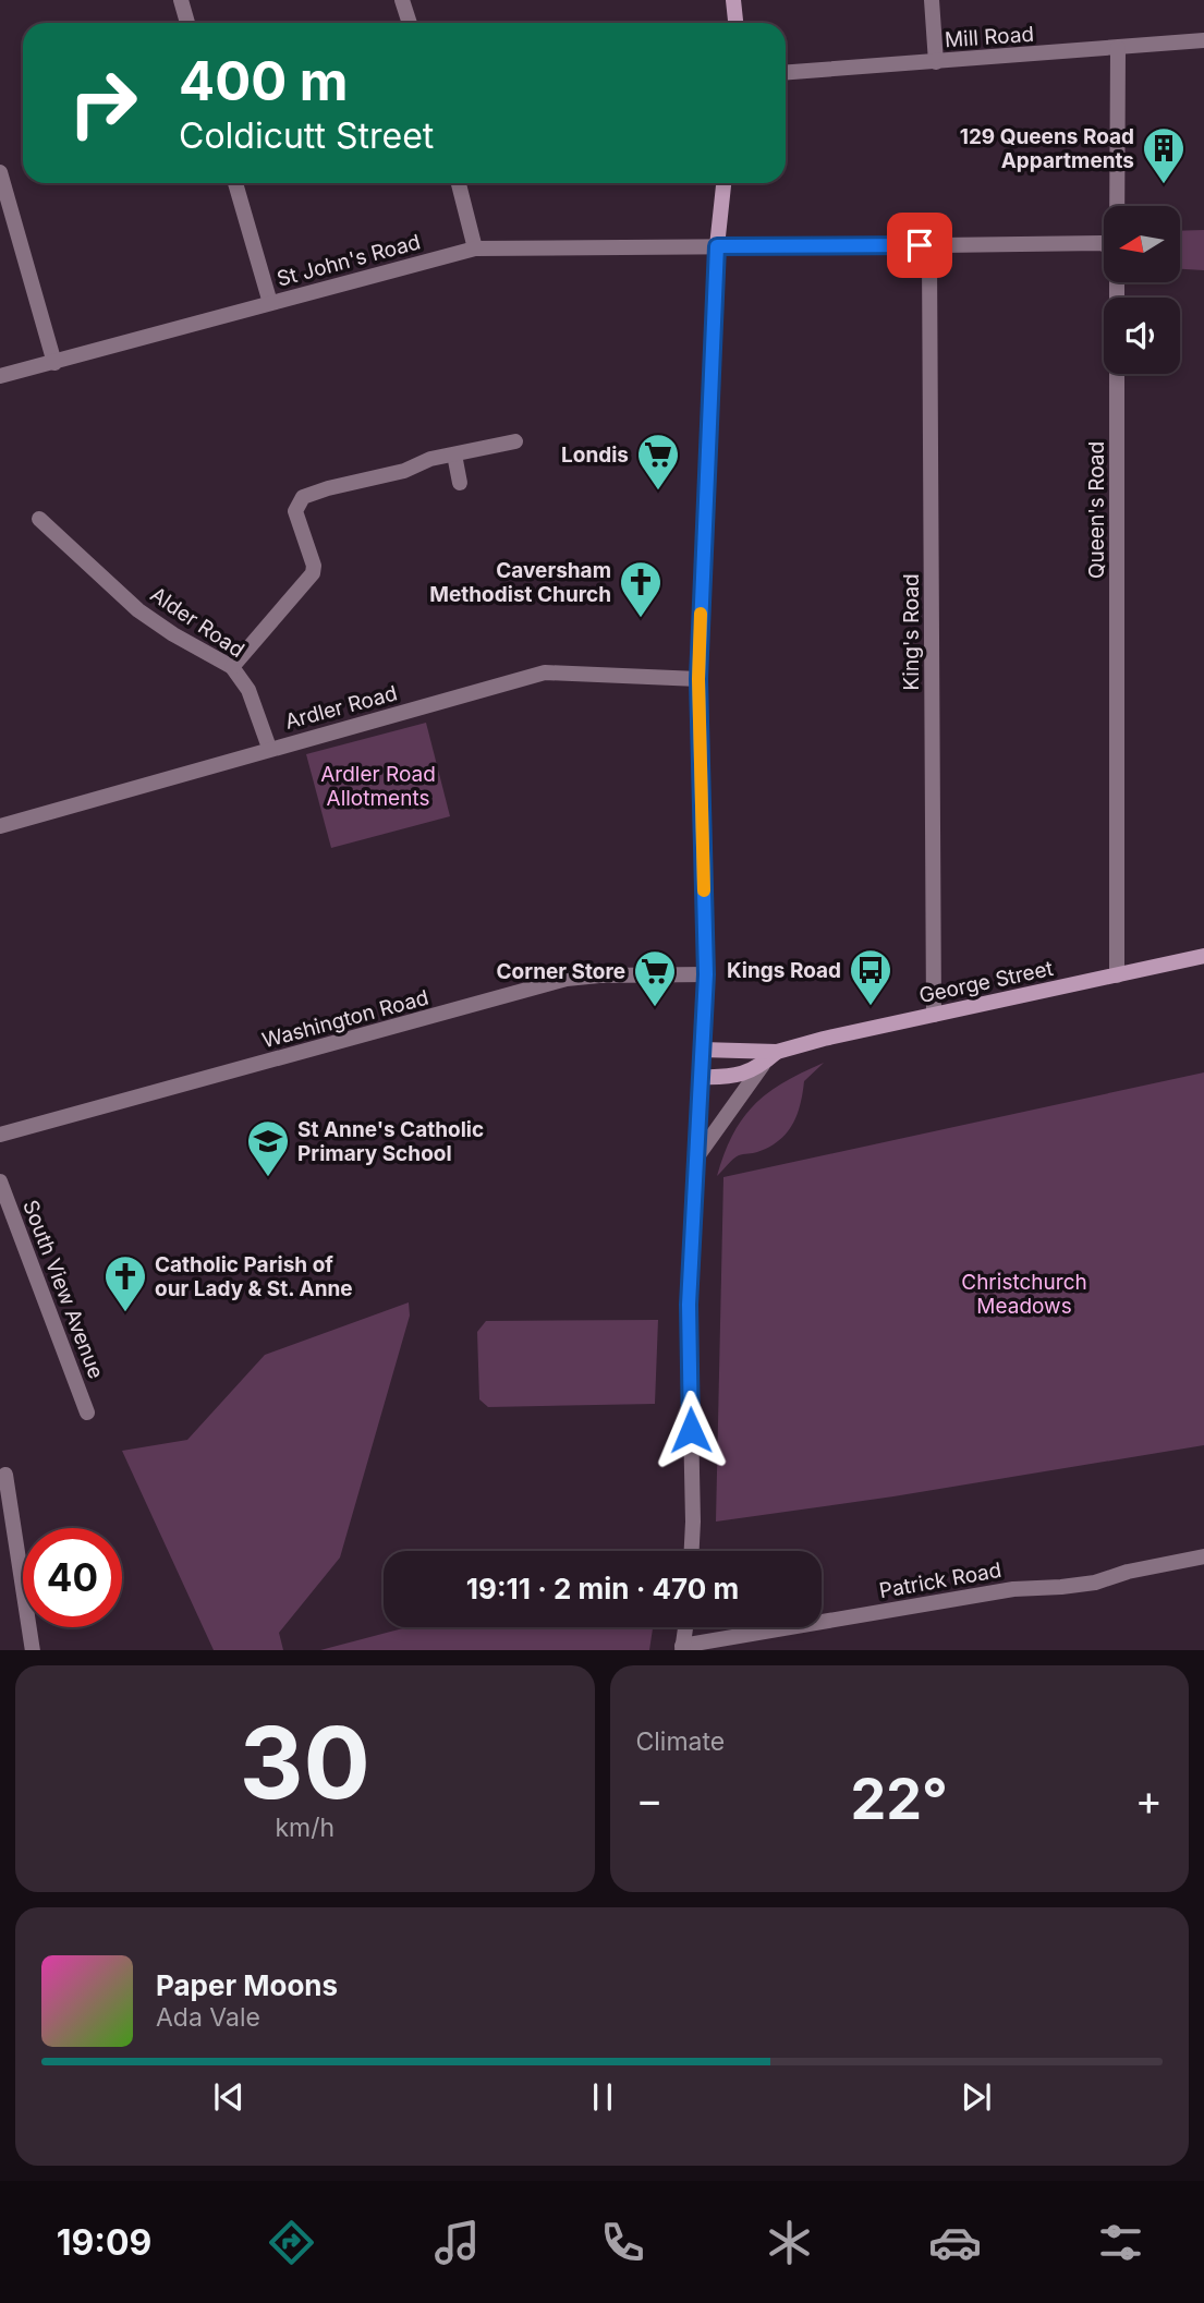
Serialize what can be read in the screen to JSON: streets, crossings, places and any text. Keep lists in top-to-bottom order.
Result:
{
  "streets": {
    "main road": ["George Street"],
    "street": [
      "Mill Road",
      "St John's Road",
      "Queen's Road",
      "Alder Road",
      "King's Road",
      "Ardler Road",
      "Washington Road",
      "South View Avenue",
      "Patrick Road"
    ]
  },
  "crossings": [
    ["Mill Road", "Queen's Road"],
    ["St John's Road", "King's Road"],
    ["Queen's Road", "George Street"],
    ["Alder Road", "Ardler Road"],
    ["King's Road", "George Street"]
  ],
  "parks": ["Ardler Road Allotments", "Christchurch Meadows"],
  "places": {
    "building": ["129 Queens Road Appartments"],
    "supermarket": ["Londis", "Corner Store"],
    "church": ["Caversham Methodist Church", "Catholic Parish of our Lady & St. Anne"],
    "bus stop": ["Kings Road"],
    "school or university": ["St Anne's Catholic Primary School"]
  },
  "north": "left",
  "page": {
    "turn": ["400 m", "Coldicutt Street"],
    "limit": "40",
    "trip": "19:11 · 2 min · 470 m",
    "tile": [
      ["30", "km/h"],
      "Climate"
    ],
    "heat": ["−", "22°", "+"],
    "song": ["Paper Moons", "Ada Vale"],
    "tabs": "19:09"
  }
}
